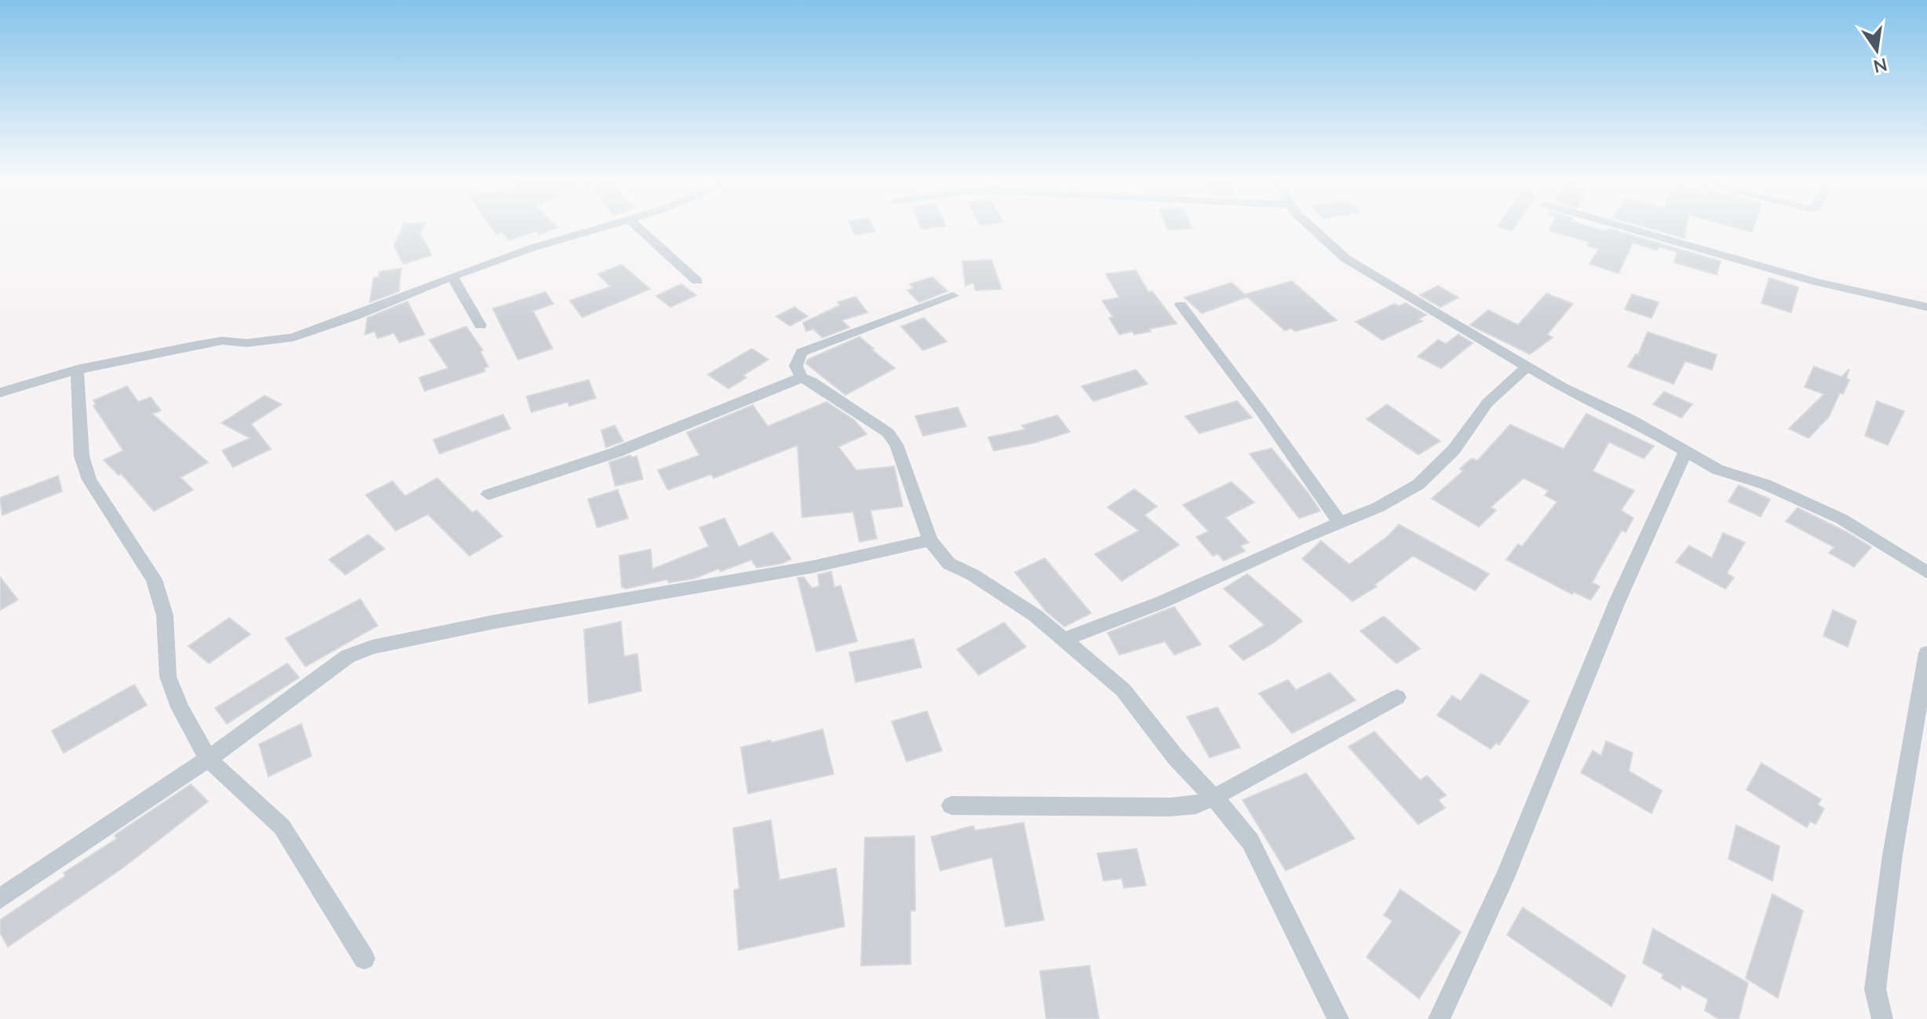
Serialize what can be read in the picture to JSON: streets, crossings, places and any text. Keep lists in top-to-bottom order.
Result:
{
  "north": "bottom"
}
